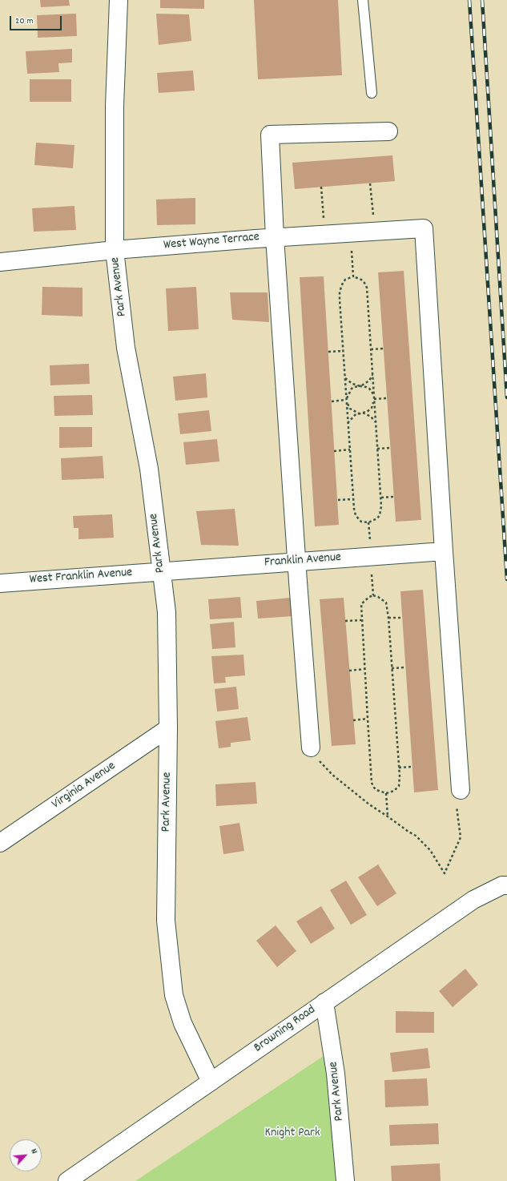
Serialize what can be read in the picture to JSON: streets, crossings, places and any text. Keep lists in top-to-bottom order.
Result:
{
  "streets": {
    "street": [
      "West Wayne Terrace",
      "Park Avenue",
      "Franklin Avenue",
      "West Franklin Avenue",
      "Virginia Avenue",
      "Browning Road"
    ]
  },
  "crossings": [
    ["West Wayne Terrace", "Park Avenue"],
    ["West Wayne Terrace", "Franklin Avenue"],
    ["Park Avenue", "Franklin Avenue"],
    ["Park Avenue", "West Franklin Avenue"],
    ["Park Avenue", "Virginia Avenue"],
    ["Park Avenue", "Browning Road"],
    ["Franklin Avenue", "West Franklin Avenue"]
  ],
  "parks": ["Knight Park"],
  "scale_bar": "20 m",
  "north": "top right"
}
